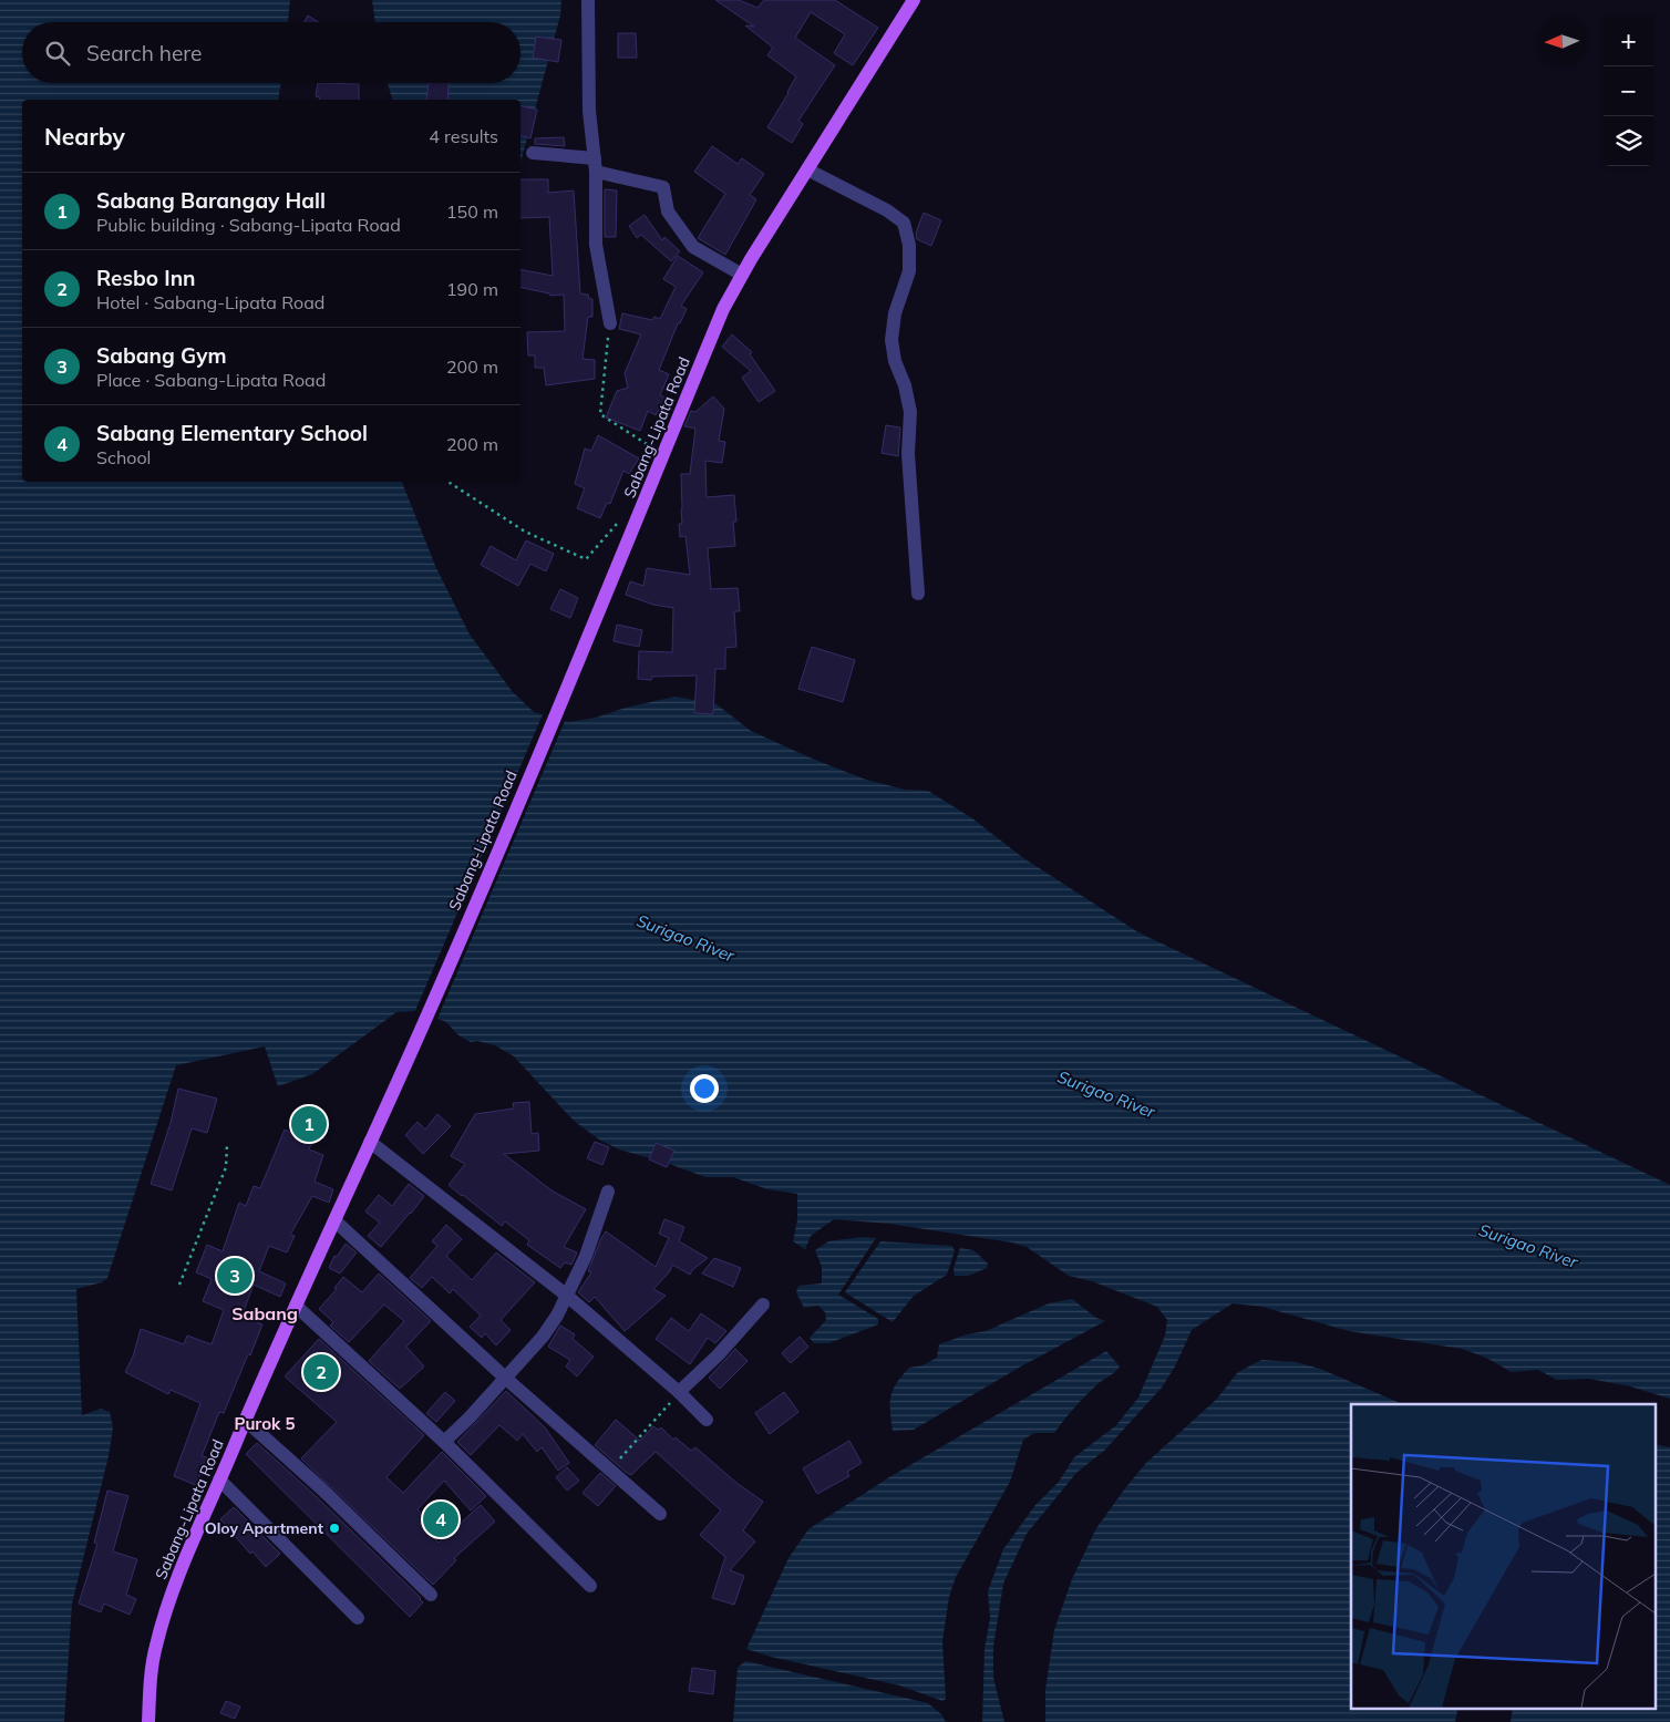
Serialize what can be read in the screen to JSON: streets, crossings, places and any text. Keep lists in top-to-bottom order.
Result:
{
  "streets": {
    "main road": ["Sabang-Lipata Road"]
  },
  "districts": ["Sabang", "Purok 5"],
  "water": ["Surigao River"],
  "places": ["Oloy Apartment"],
  "north": "left",
  "page": {
    "map_buttons": ["+", "−"],
    "search": "Search here",
    "heading": ["Nearby", "4 results"],
    "list": [
      {
        "mark": "1",
        "name": "Sabang Barangay Hall",
        "note": "Public building · Sabang-Lipata Road",
        "value": "150 m"
      },
      {
        "mark": "2",
        "name": "Resbo Inn",
        "note": "Hotel · Sabang-Lipata Road",
        "value": "190 m"
      },
      {
        "mark": "3",
        "name": "Sabang Gym",
        "note": "Place · Sabang-Lipata Road",
        "value": "200 m"
      },
      {
        "mark": "4",
        "name": "Sabang Elementary School",
        "note": "School",
        "value": "200 m"
      }
    ],
    "pins": [
      "1",
      "3",
      "2",
      "4"
    ]
  }
}
